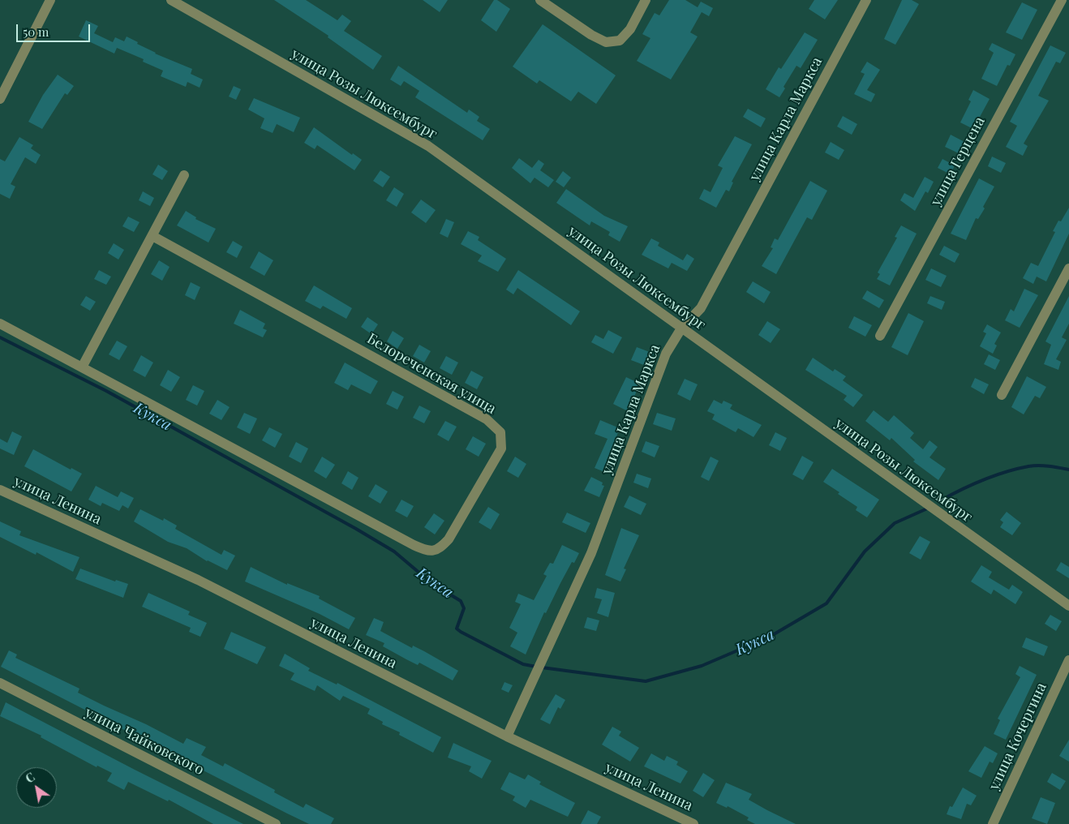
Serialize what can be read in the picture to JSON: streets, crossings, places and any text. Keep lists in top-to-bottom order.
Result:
{
  "streets": {
    "street": [
      "улица Розы Люксембург",
      "улица Карла Маркса",
      "улица Герцена",
      "Белореченская улица",
      "улица Ленина",
      "улица Кочергина",
      "улица Чайковского"
    ]
  },
  "crossings": [
    ["улица Розы Люксембург", "улица Карла Маркса"],
    ["улица Карла Маркса", "улица Ленина"]
  ],
  "water": ["Кукса"],
  "scale_bar": "50 m",
  "north": "top left"
}
